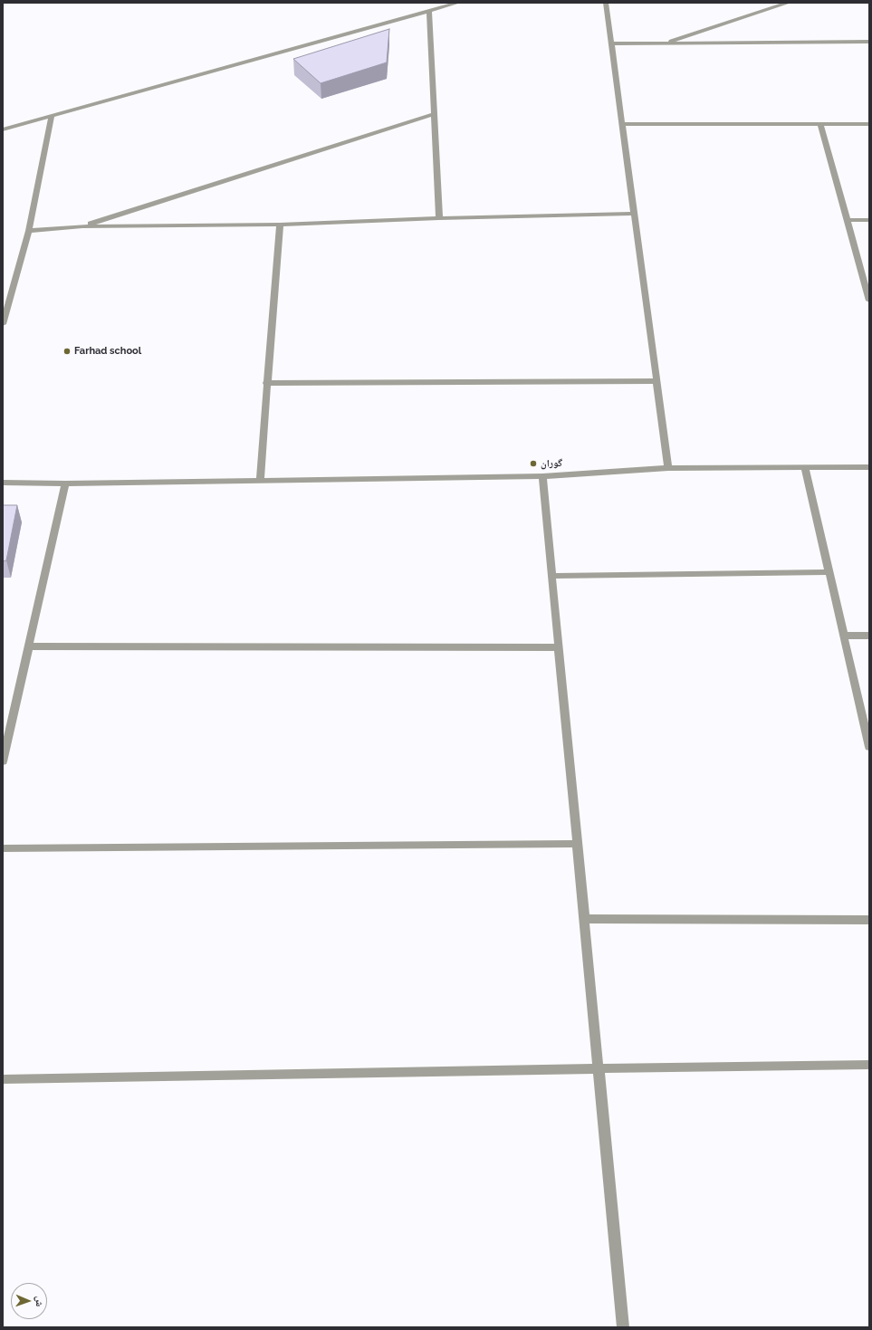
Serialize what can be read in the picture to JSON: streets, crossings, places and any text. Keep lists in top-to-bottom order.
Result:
{
  "places": ["Farhad school", "گوران"],
  "north": "right"
}
